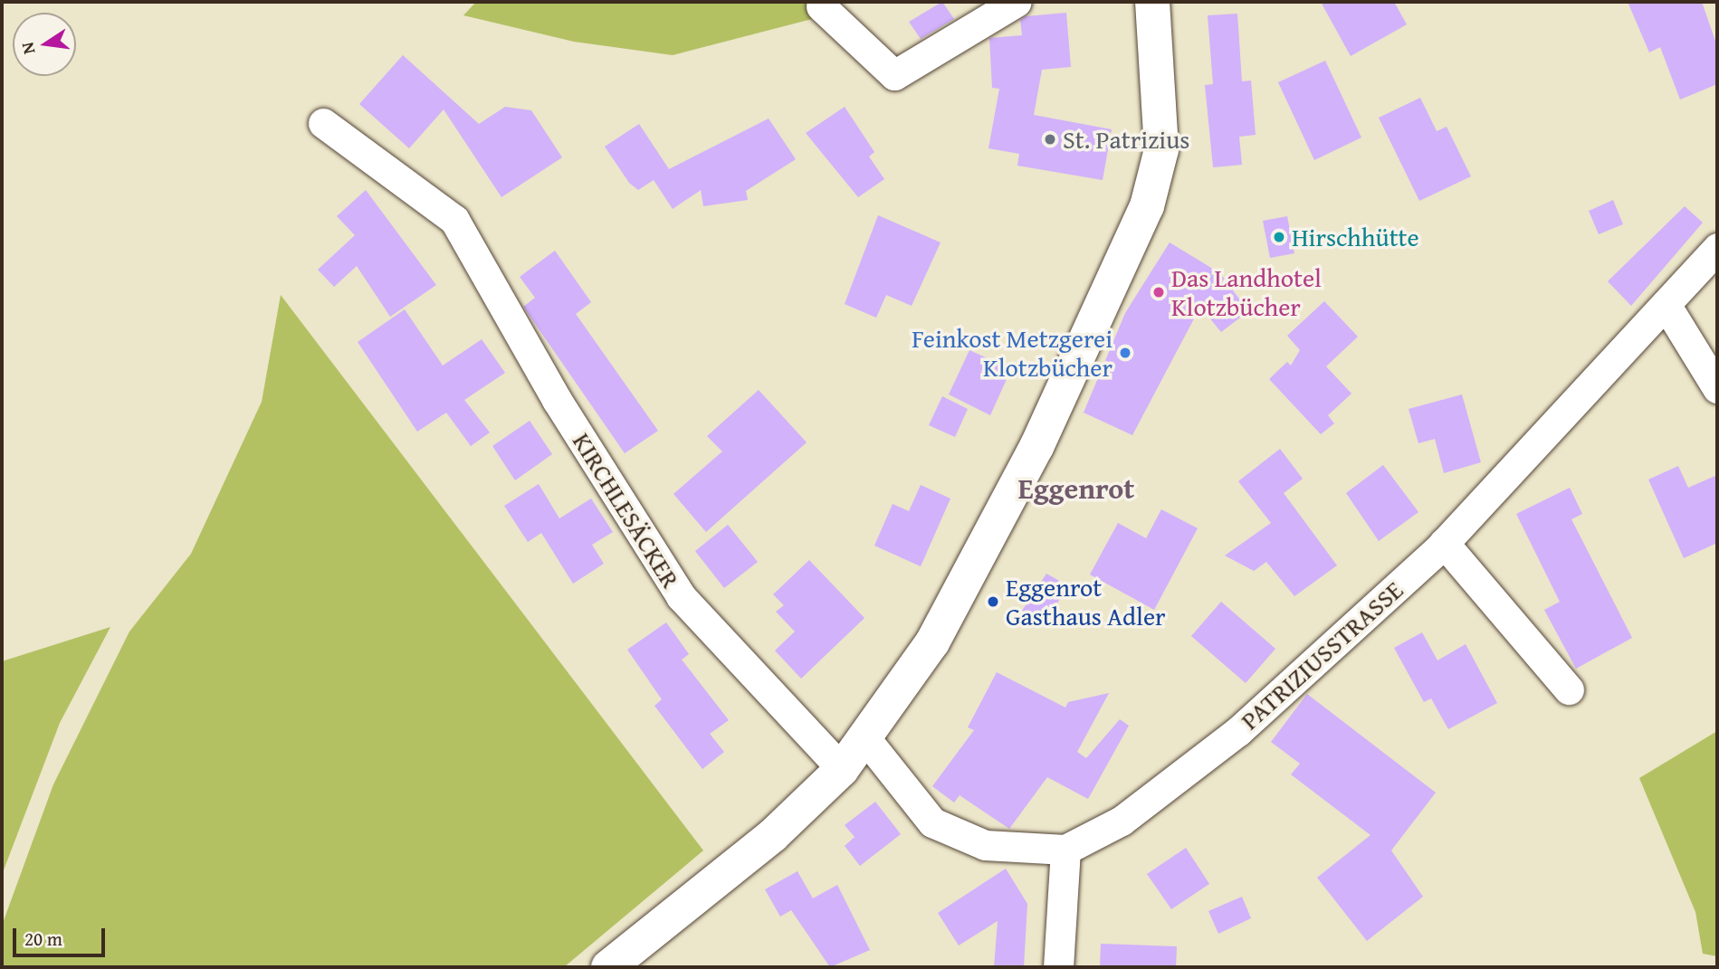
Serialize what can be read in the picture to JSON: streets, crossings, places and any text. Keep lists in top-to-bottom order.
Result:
{
  "streets": {
    "street": ["KIRCHLESÄCKER", "PATRIZIUSSTRASSE"]
  },
  "districts": ["Eggenrot"],
  "places": [
    "St. Patrizius",
    "Hirschhütte",
    "Das Landhotel Klotzbücher",
    "Feinkost Metzgerei Klotzbücher",
    "Eggenrot Gasthaus Adler"
  ],
  "scale_bar": "20 m",
  "north": "left"
}
